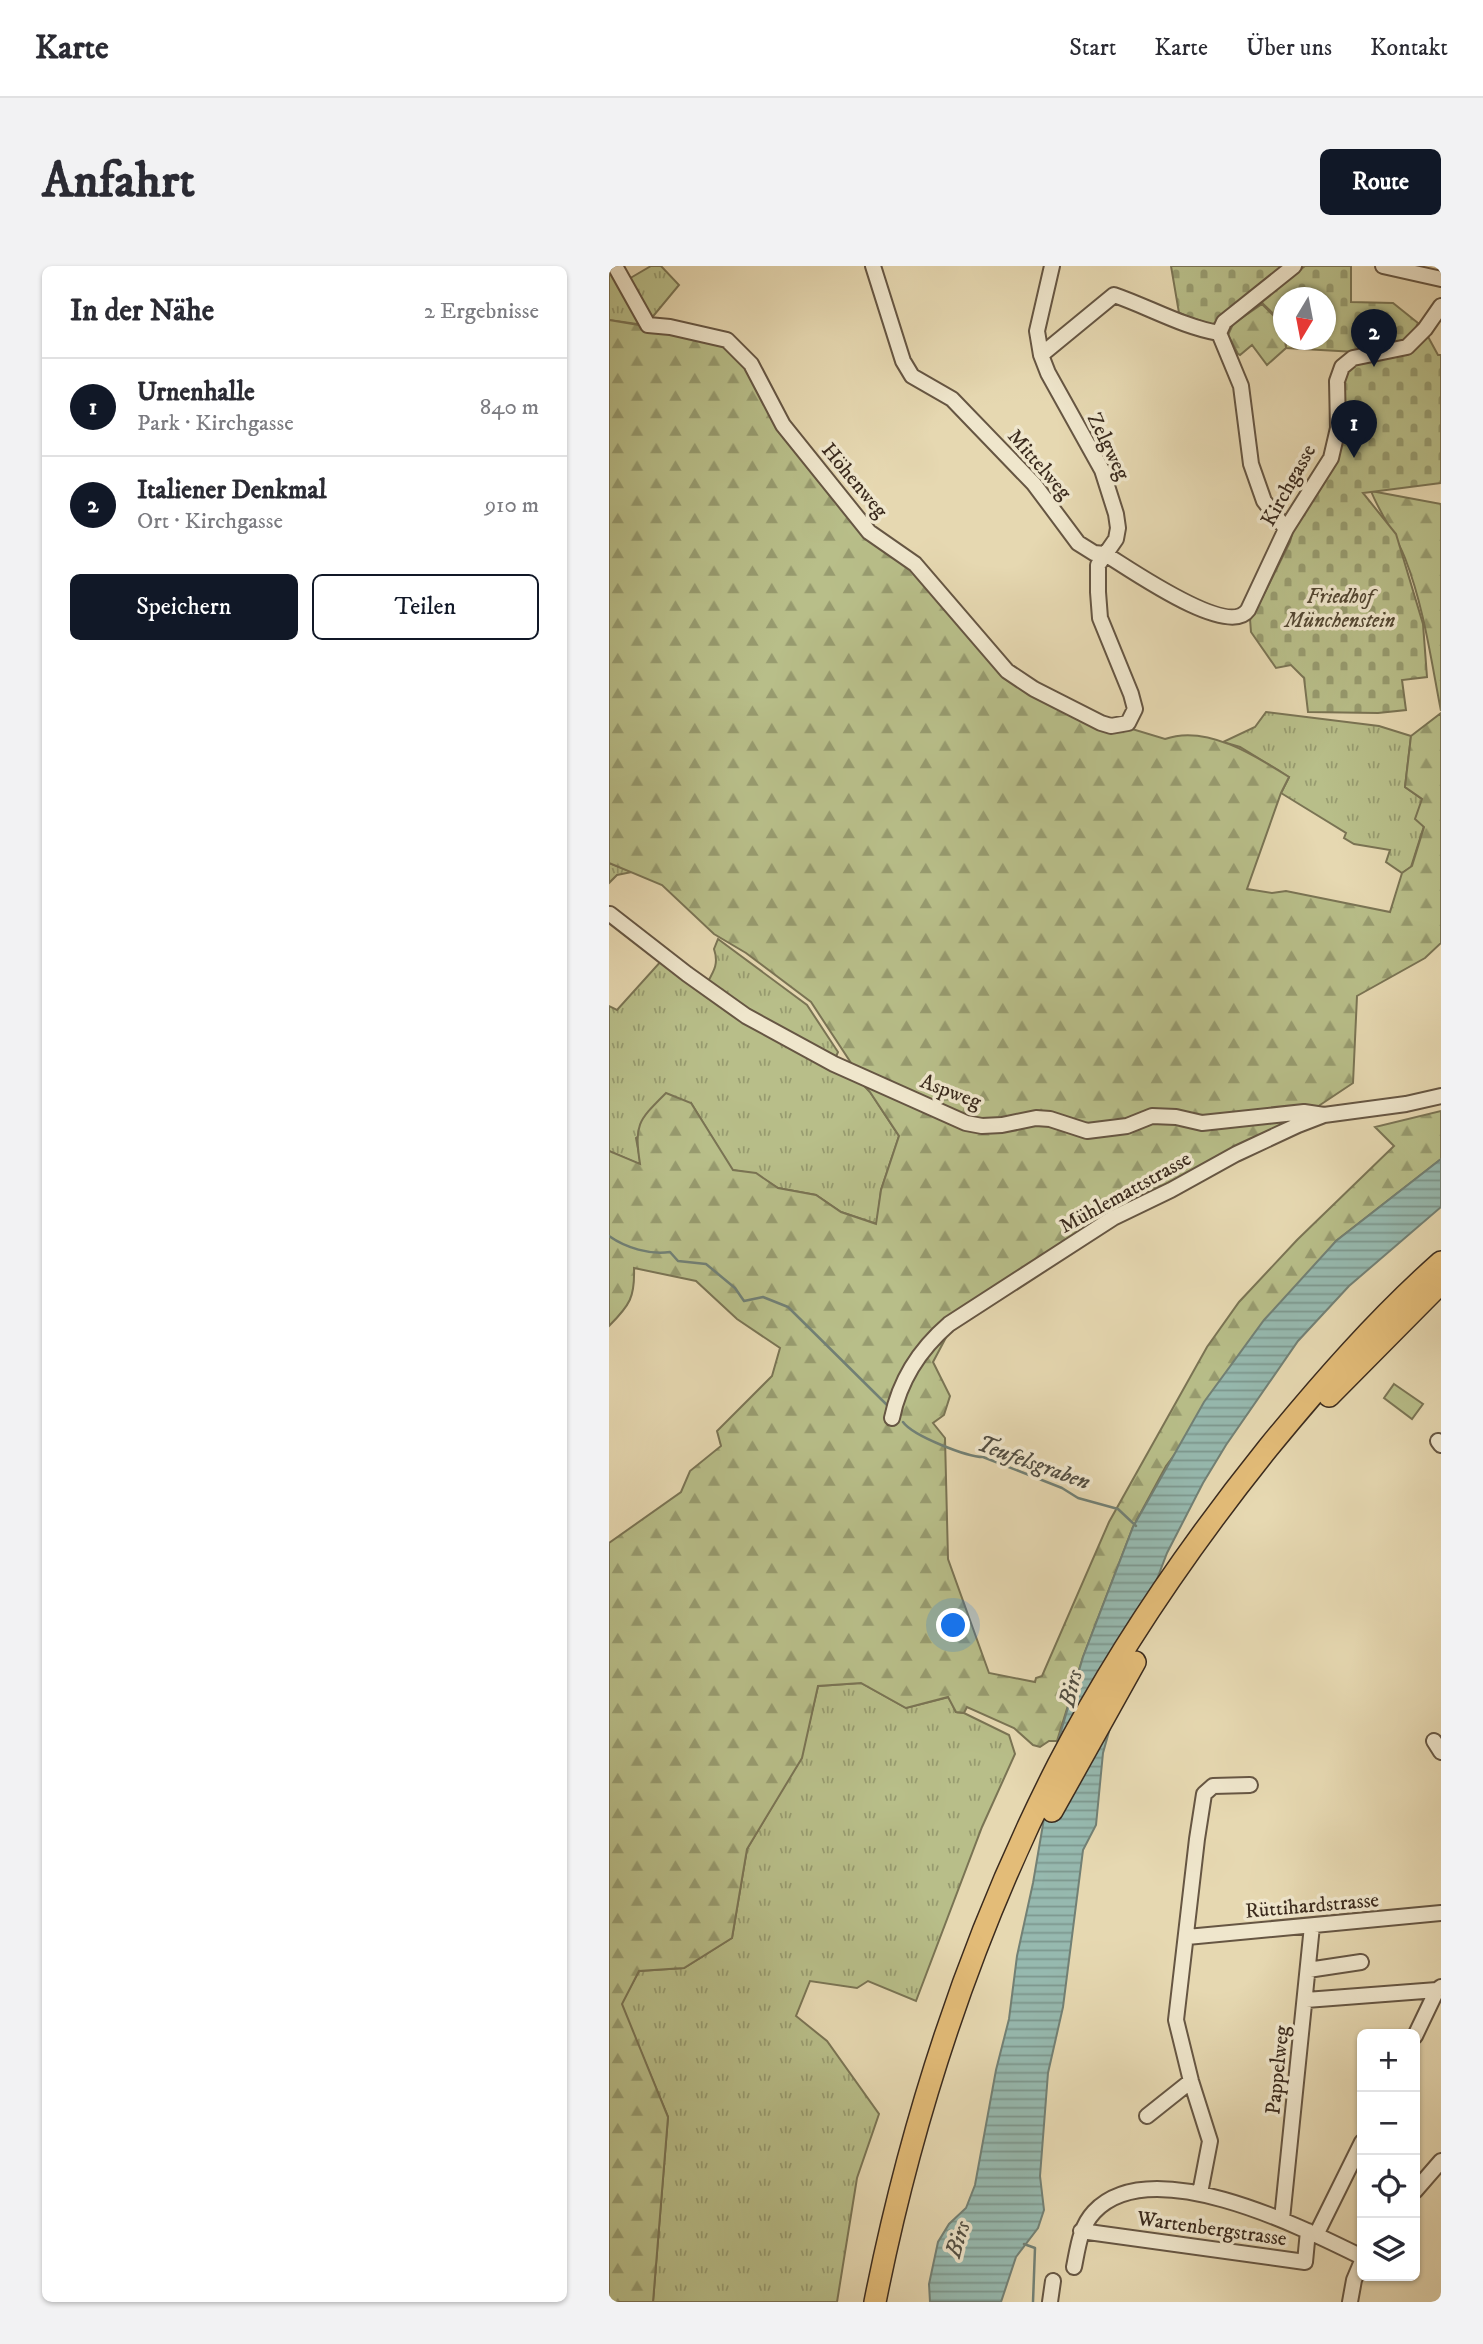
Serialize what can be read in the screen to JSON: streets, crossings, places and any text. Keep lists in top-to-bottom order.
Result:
{
  "streets": {
    "street": [
      "Zelgweg",
      "Mittelweg",
      "Höhenweg",
      "Kirchgasse",
      "Aspweg",
      "Mühlemattstrasse",
      "Rüttihardstrasse",
      "Pappelweg",
      "Wartenbergstrasse"
    ]
  },
  "crossings": [
    ["Zelgweg", "Mittelweg"],
    ["Zelgweg", "Höhenweg"],
    ["Mittelweg", "Kirchgasse"],
    ["Aspweg", "Mühlemattstrasse"],
    ["Rüttihardstrasse", "Pappelweg"]
  ],
  "water": ["Teufelsgraben", "Birs"],
  "parks": ["Friedhof Münchenstein"],
  "north": "bottom",
  "page": {
    "header": "Karte",
    "nav": [
      "Start",
      "Karte",
      "Über uns",
      "Kontakt"
    ],
    "buttons": [
      "Route",
      ["Speichern", "Teilen"]
    ],
    "title": "Anfahrt",
    "heading": ["In der Nähe", "2 Ergebnisse"],
    "pins": ["2", "1"],
    "list": [
      {
        "mark": "1",
        "name": "Urnenhalle",
        "note": "Park · Kirchgasse",
        "value": "840 m"
      },
      {
        "mark": "2",
        "name": "Italiener Denkmal",
        "note": "Ort · Kirchgasse",
        "value": "910 m"
      }
    ],
    "map_buttons": ["+", "−"]
  }
}
